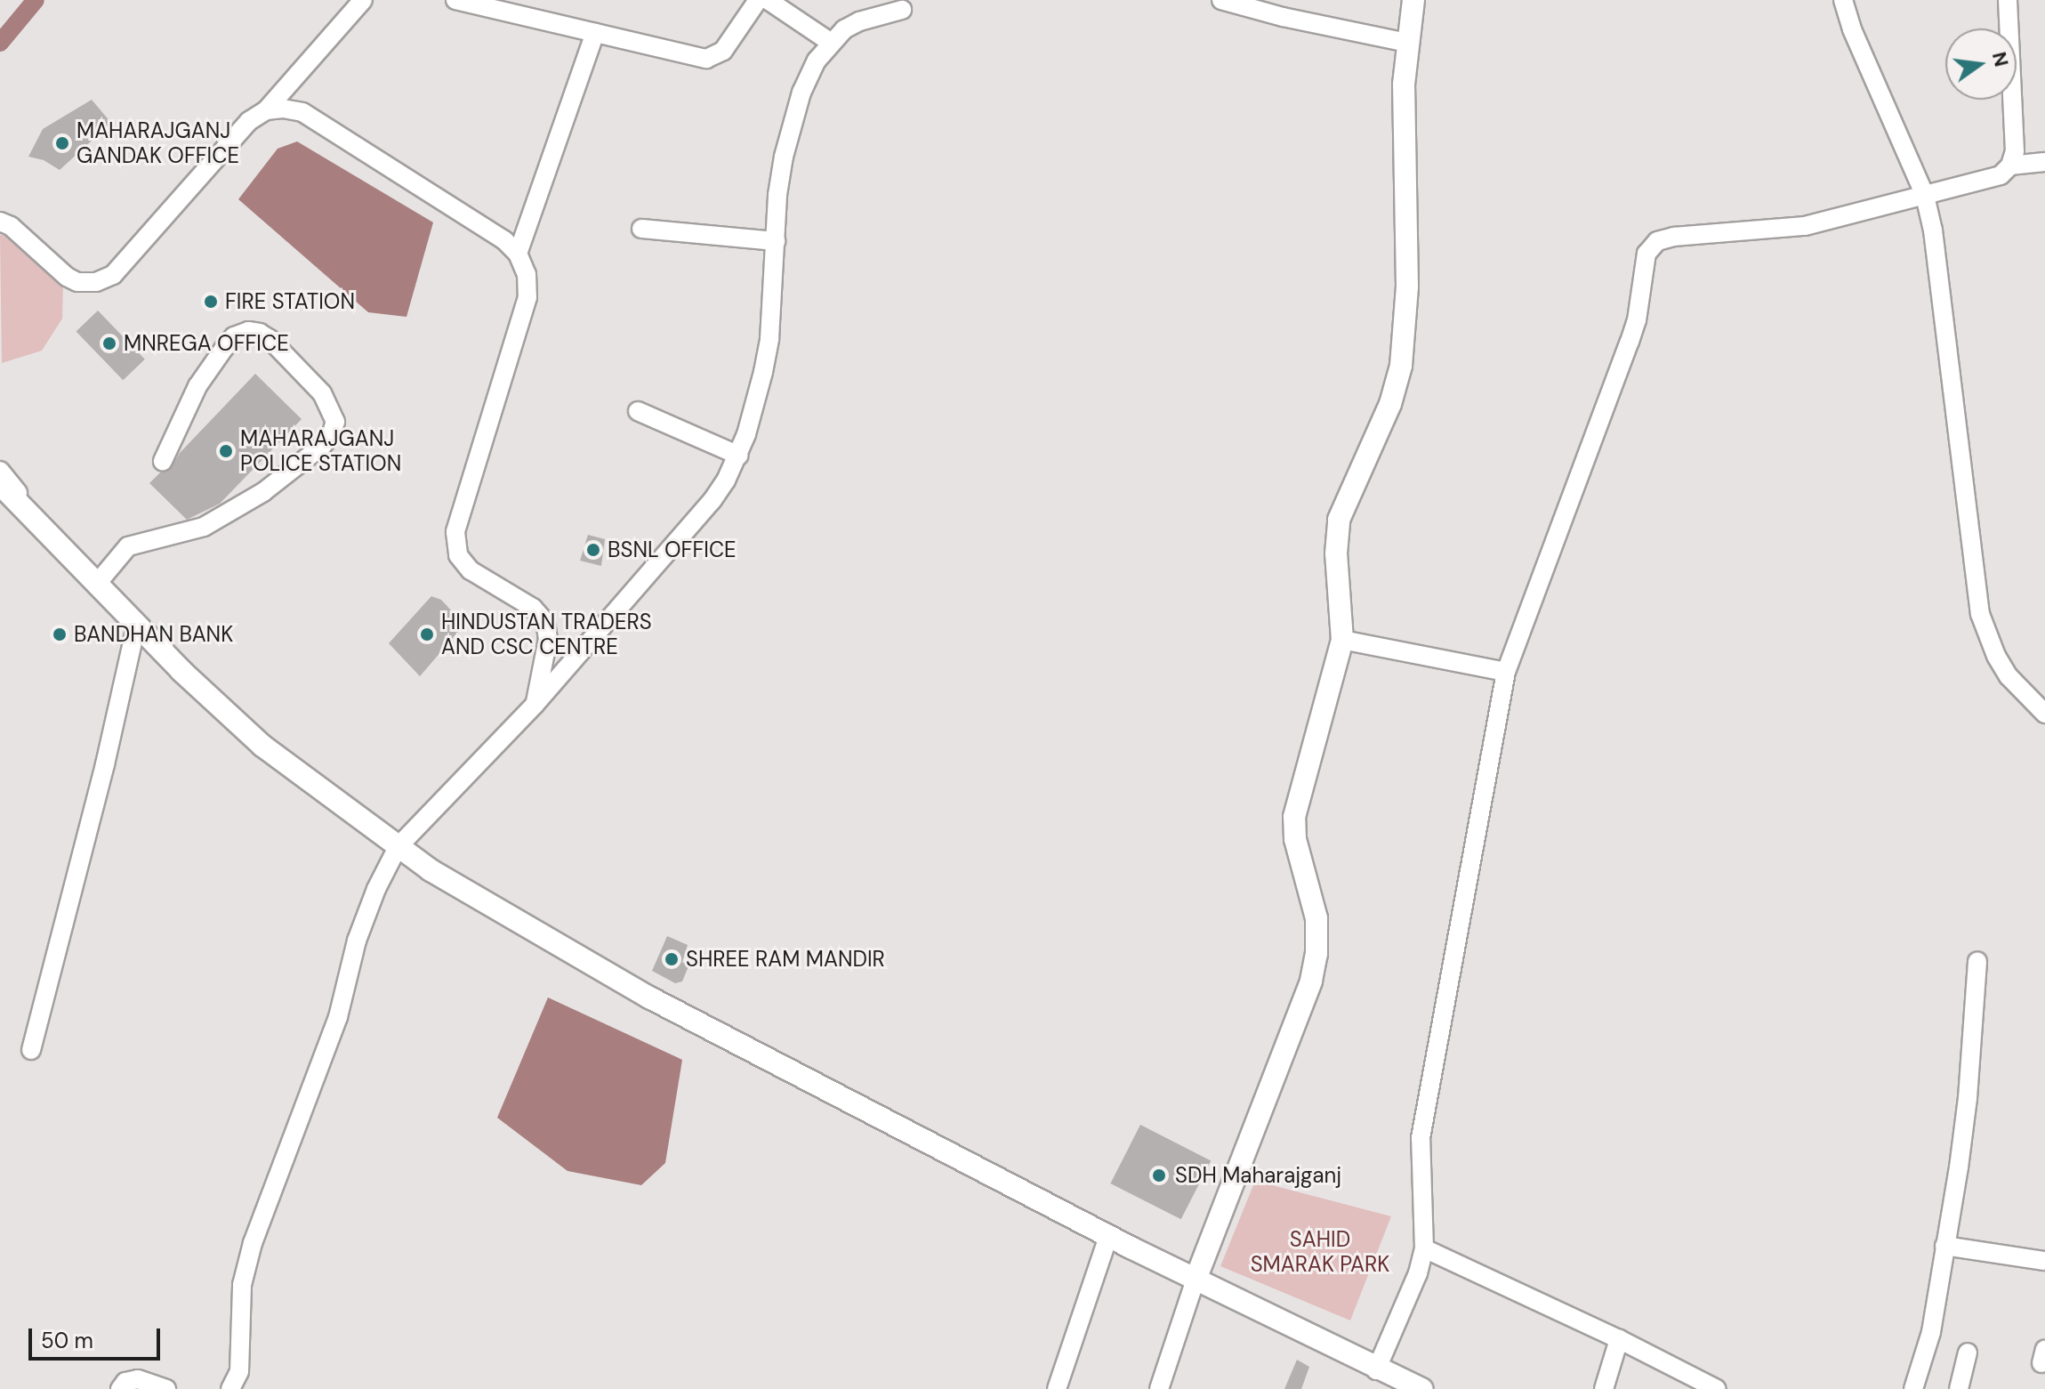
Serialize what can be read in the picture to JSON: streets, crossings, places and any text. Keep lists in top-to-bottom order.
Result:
{
  "parks": ["SAHID SMARAK PARK"],
  "places": [
    "MAHARAJGANJ GANDAK OFFICE",
    "FIRE STATION",
    "MNREGA OFFICE",
    "MAHARAJGANJ POLICE STATION",
    "BSNL OFFICE",
    "BANDHAN BANK",
    "HINDUSTAN TRADERS AND CSC CENTRE",
    "SHREE RAM MANDIR",
    "SDH Maharajganj"
  ],
  "scale_bar": "50 m",
  "north": "right"
}
